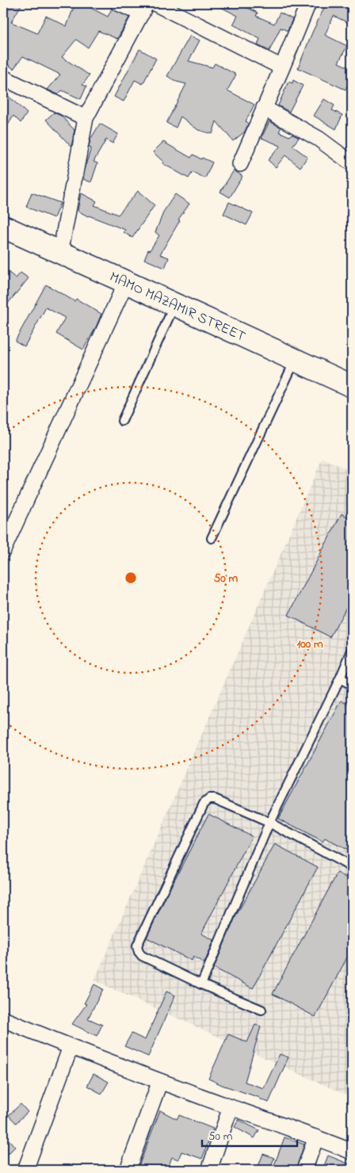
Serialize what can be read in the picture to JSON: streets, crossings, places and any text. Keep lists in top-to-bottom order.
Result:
{
  "streets": {
    "main road": ["MAMO MAZAMIR STREET"]
  },
  "scale_bar": "50 m",
  "rings": ["50 m", "100 m"]
}
